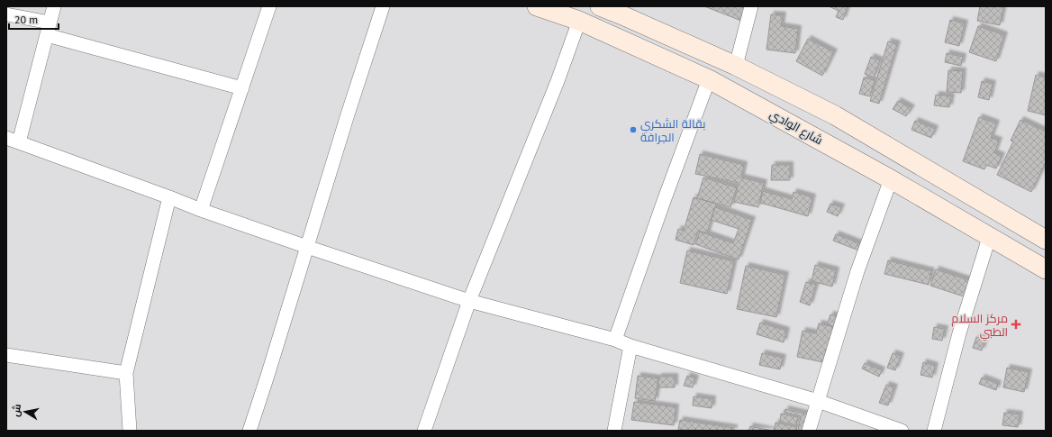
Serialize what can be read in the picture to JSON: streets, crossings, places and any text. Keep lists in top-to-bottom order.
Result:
{
  "streets": {
    "main road": ["شارع الوادي"]
  },
  "places": {
    "other": ["بقالة الشكري الجرافة"],
    "health": ["مركز السلام الطبي"]
  },
  "scale_bar": "20 m",
  "north": "left"
}
